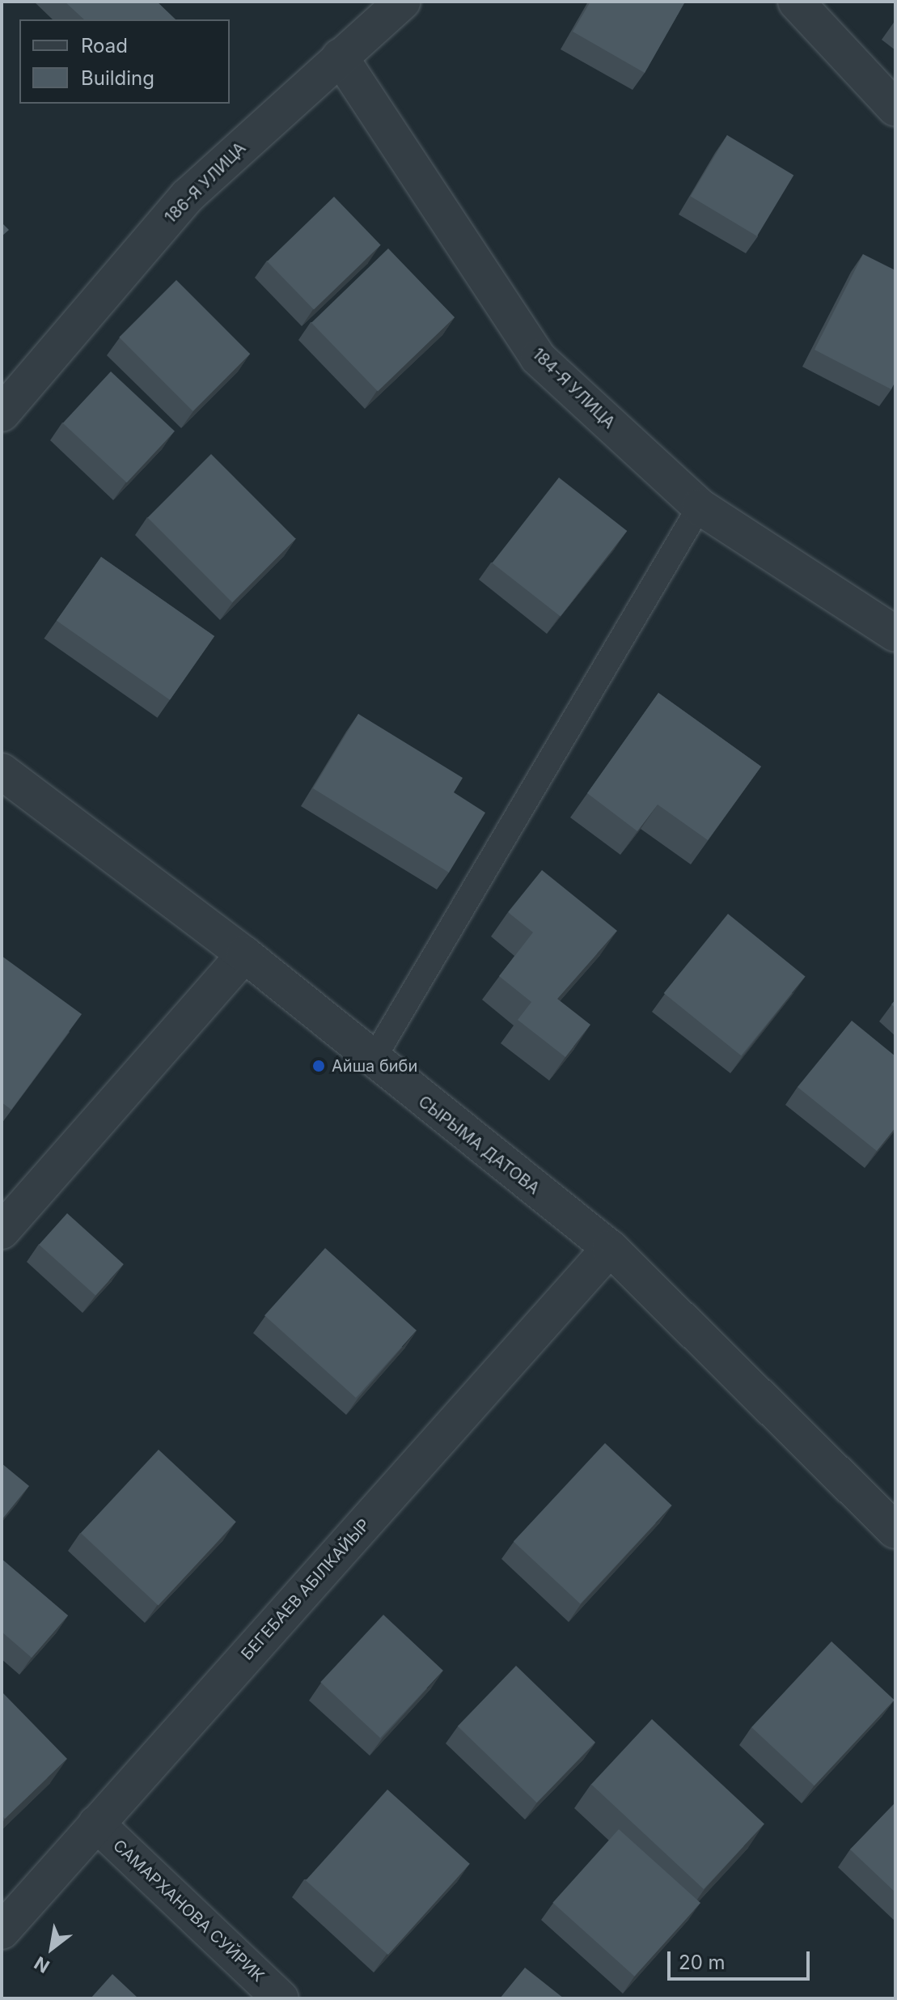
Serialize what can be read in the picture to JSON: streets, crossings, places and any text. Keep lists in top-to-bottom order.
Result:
{
  "streets": {
    "street": [
      "186-Я УЛИЦА",
      "184-Я УЛИЦА",
      "СЫРЫМА ДАТОВА",
      "БЕГЕБАЕВ АБІЛКАЙЫР",
      "САМАРХАНОВА СУЙРИК"
    ]
  },
  "crossings": [
    ["186-Я УЛИЦА", "184-Я УЛИЦА"],
    ["СЫРЫМА ДАТОВА", "БЕГЕБАЕВ АБІЛКАЙЫР"],
    ["БЕГЕБАЕВ АБІЛКАЙЫР", "САМАРХАНОВА СУЙРИК"]
  ],
  "places": ["Айша биби"],
  "legend": ["Road", "Building"],
  "scale_bar": "20 m",
  "north": "bottom left"
}
